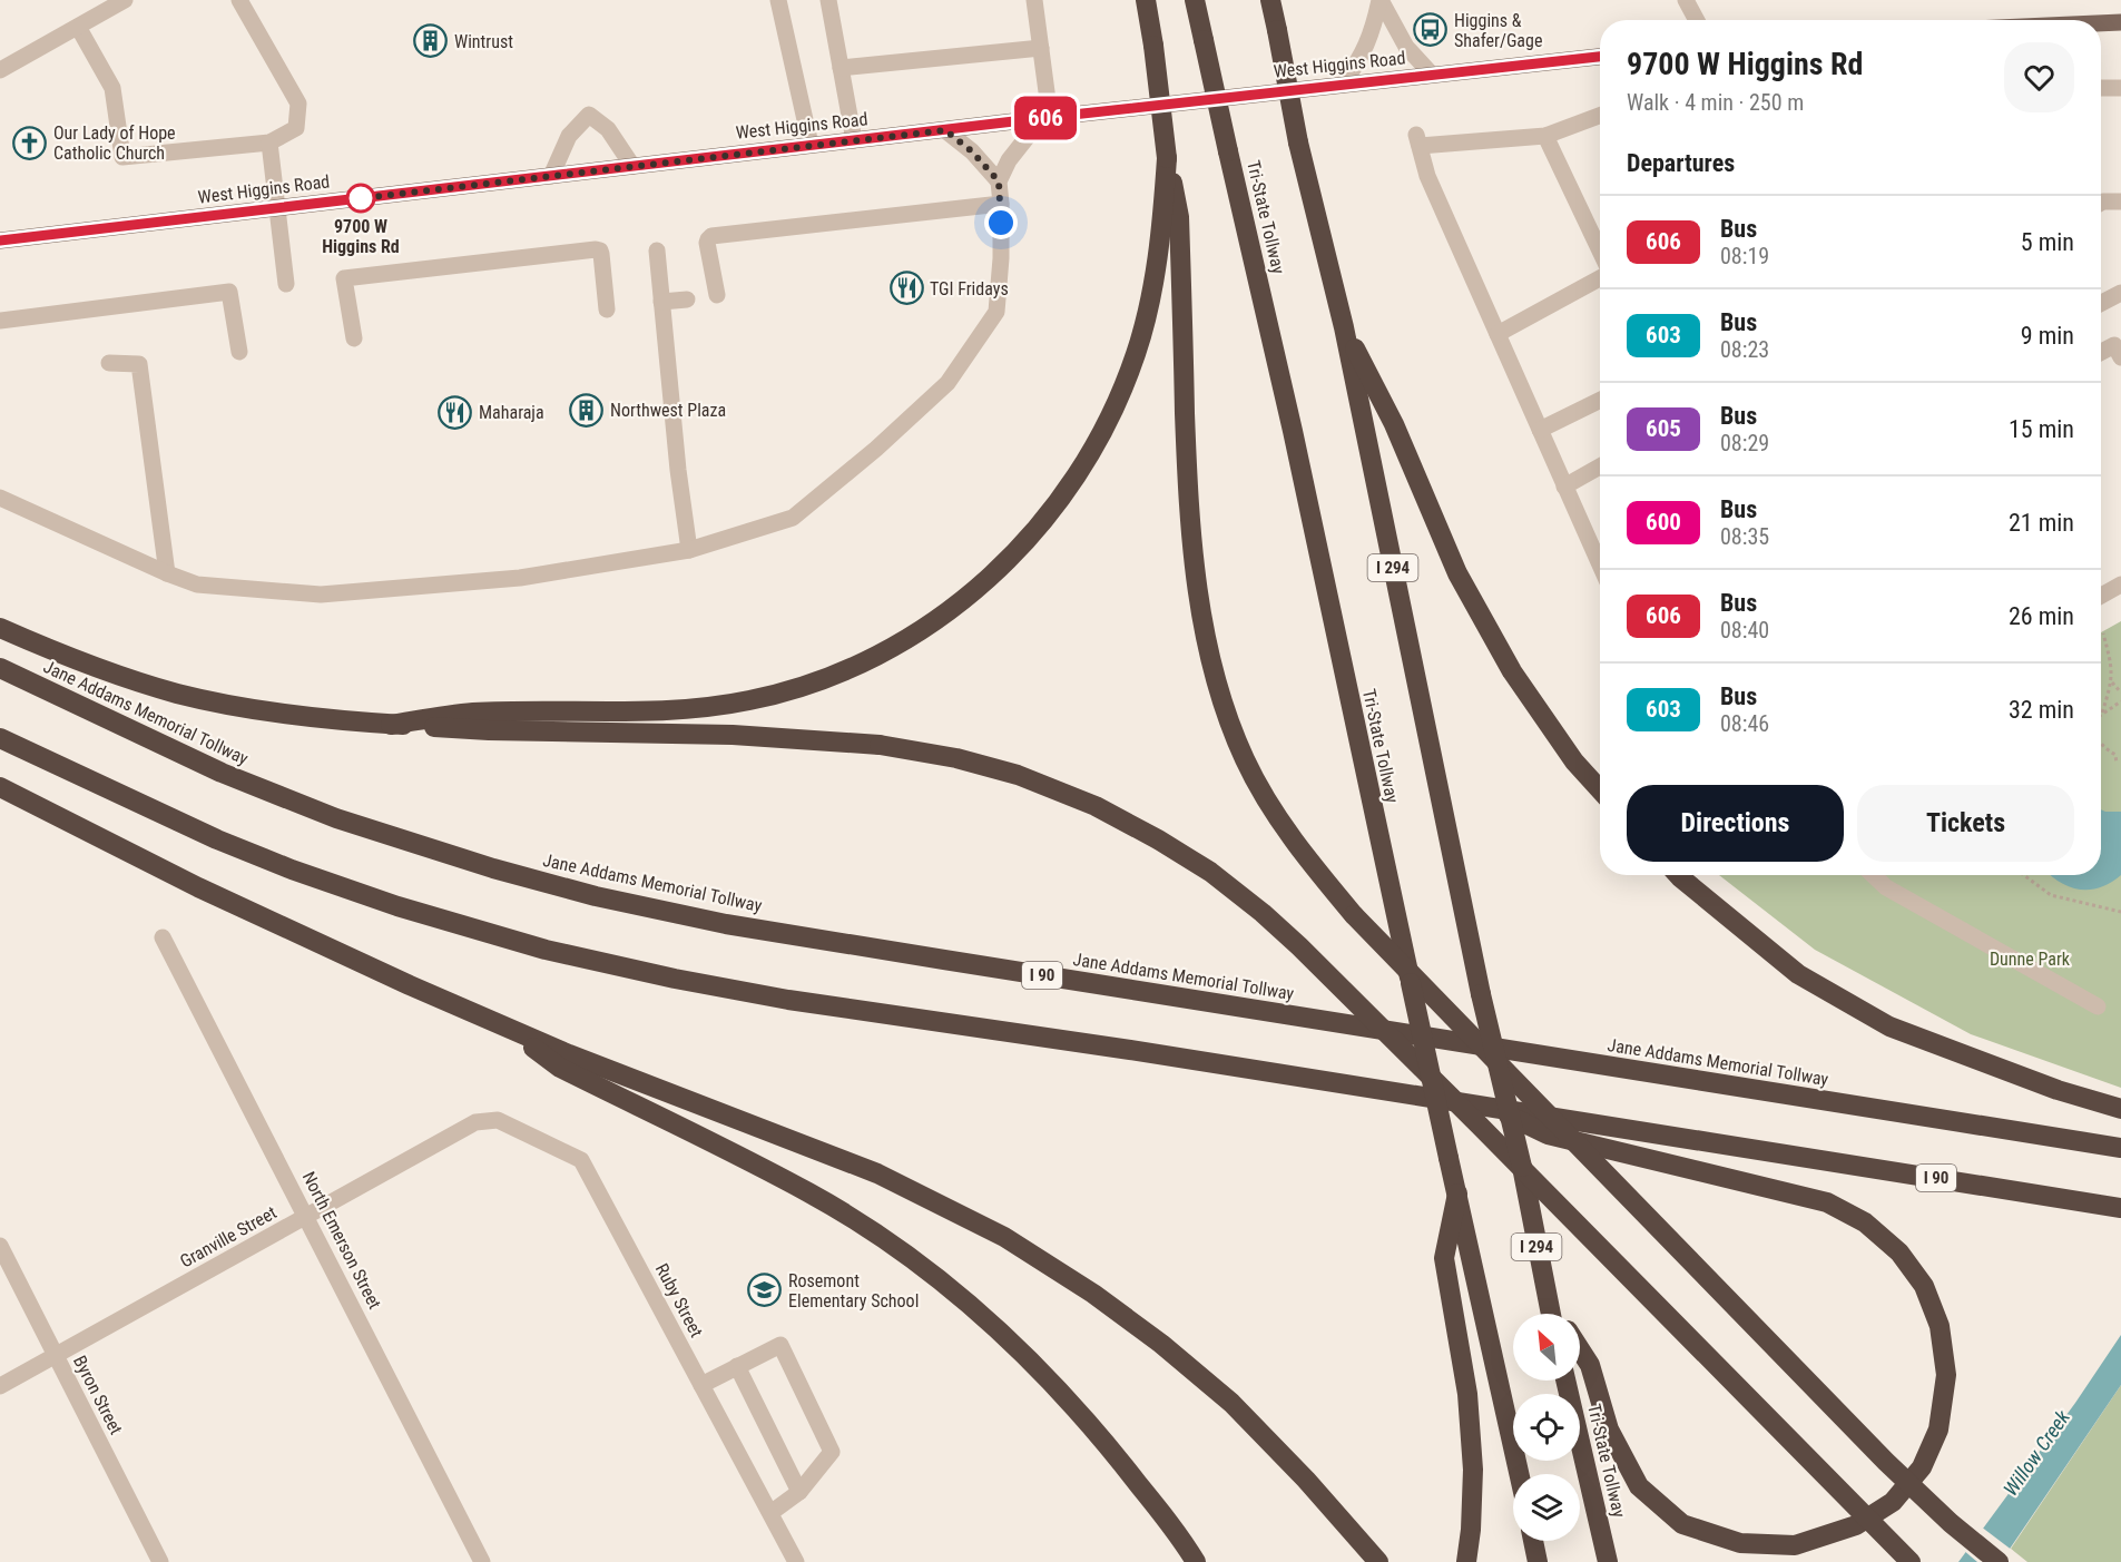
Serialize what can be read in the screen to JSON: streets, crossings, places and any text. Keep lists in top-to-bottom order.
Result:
{
  "streets": {
    "highway": [
      "Tri-State Tollway",
      "I 294",
      "Jane Addams Memorial Tollway",
      "I 90"
    ],
    "main road": ["West Higgins Road"],
    "street": [
      "Granville Street",
      "North Emerson Street",
      "Ruby Street",
      "Byron Street"
    ]
  },
  "crossings": [
    ["Granville Street", "North Emerson Street"],
    ["Granville Street", "Ruby Street"],
    ["Granville Street", "Byron Street"]
  ],
  "water": ["Willow Creek"],
  "parks": ["Dunne Park"],
  "places": {
    "bus stop": ["Higgins & Shafer/Gage"],
    "building": ["Wintrust", "Northwest Plaza"],
    "church": ["Our Lady of Hope Catholic Church"],
    "other": ["9700 W Higgins Rd"],
    "restaurant": ["TGI Fridays", "Maharaja"],
    "school or university": ["Rosemont Elementary School"]
  },
  "lines": ["bus line 606"],
  "north": "top left",
  "page": {
    "on_map": "606",
    "heading": [
      ["9700 W Higgins Rd", "Walk · 4 min · 250 m"],
      "Departures"
    ],
    "list": [
      {
        "mark": "606",
        "name": "Bus",
        "note": "08:19",
        "value": "5 min"
      },
      {
        "mark": "603",
        "name": "Bus",
        "note": "08:23",
        "value": "9 min"
      },
      {
        "mark": "605",
        "name": "Bus",
        "note": "08:29",
        "value": "15 min"
      },
      {
        "mark": "600",
        "name": "Bus",
        "note": "08:35",
        "value": "21 min"
      },
      {
        "mark": "606",
        "name": "Bus",
        "note": "08:40",
        "value": "26 min"
      },
      {
        "mark": "603",
        "name": "Bus",
        "note": "08:46",
        "value": "32 min"
      }
    ],
    "buttons": ["Directions", "Tickets"]
  }
}
